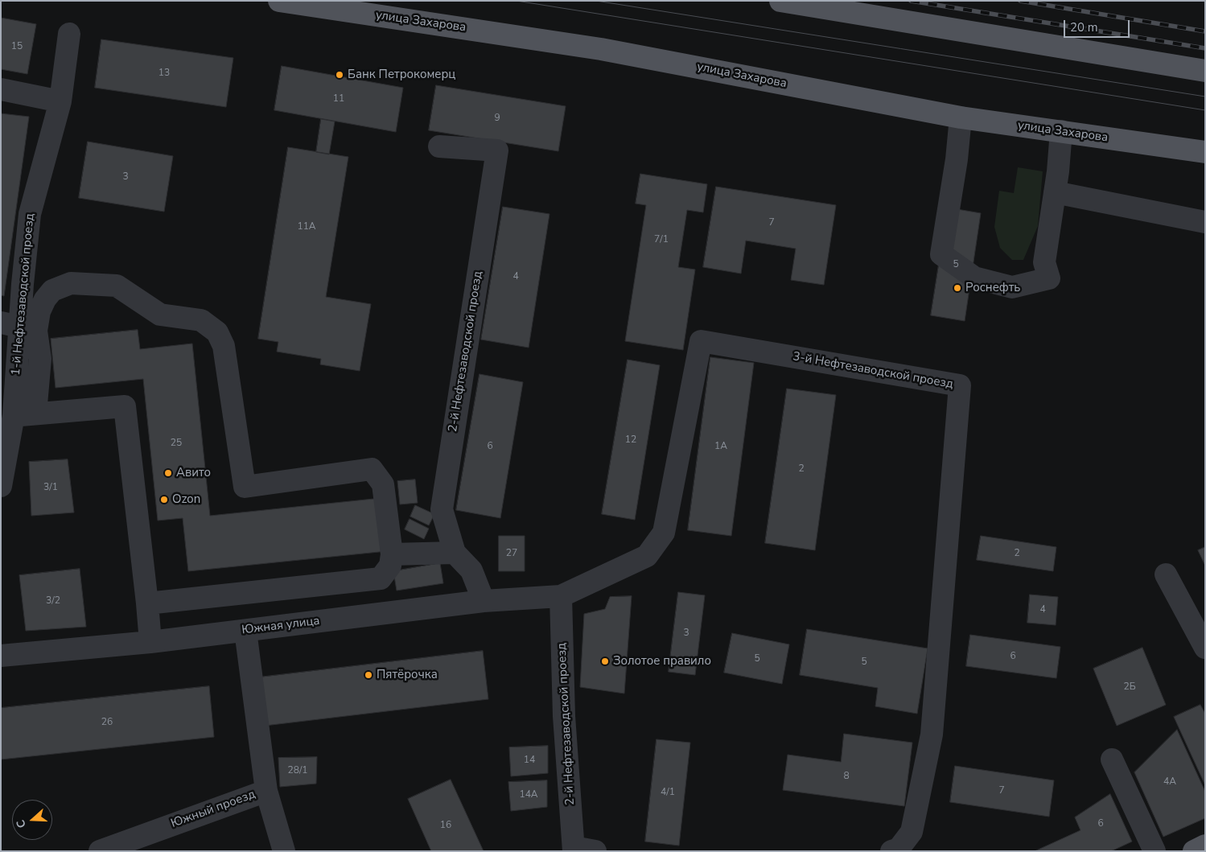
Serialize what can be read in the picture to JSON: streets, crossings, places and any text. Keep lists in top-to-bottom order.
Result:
{
  "streets": {
    "main road": ["улица Захарова"],
    "street": [
      "1-й Нефтезаводской проезд",
      "2-й Нефтезаводской проезд",
      "3-й Нефтезаводской проезд",
      "Южная улица",
      "Южный проезд"
    ]
  },
  "crossings": [
    ["2-й Нефтезаводской проезд", "3-й Нефтезаводской проезд"],
    ["2-й Нефтезаводской проезд", "Южная улица"],
    ["3-й Нефтезаводской проезд", "Южная улица"],
    ["Южная улица", "Южный проезд"]
  ],
  "places": [
    "Банк Петрокомерц",
    "Роснефть",
    "Авито",
    "Ozon",
    "Золотое правило",
    "Пятёрочка"
  ],
  "house_numbers": [
    "15",
    "13",
    "11",
    "9",
    "3",
    "7",
    "11А",
    "7/1",
    "5",
    "4",
    "12",
    "25",
    "6",
    "1А",
    "2",
    "3/1",
    "27",
    "2",
    "3/2",
    "4",
    "3",
    "6",
    "5",
    "5",
    "2Б",
    "26",
    "14",
    "28/1",
    "8",
    "4А",
    "7",
    "4/1",
    "14А",
    "6",
    "16"
  ],
  "scale_bar": "20 m",
  "north": "left"
}
